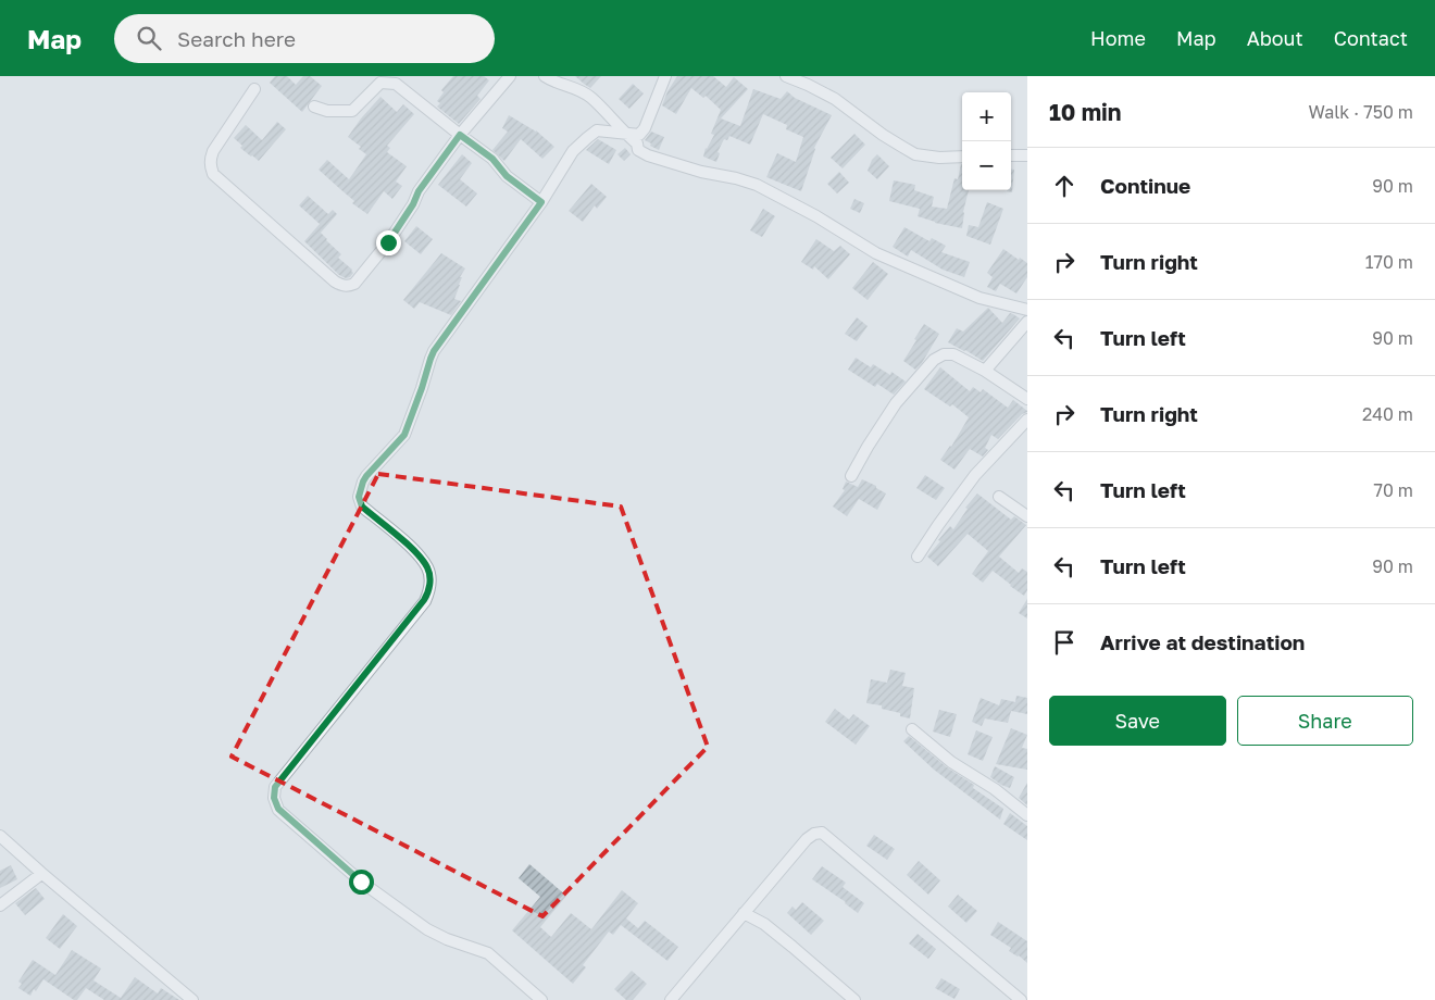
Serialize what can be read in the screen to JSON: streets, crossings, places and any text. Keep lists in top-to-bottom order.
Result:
{
  "page": {
    "header": "Map",
    "search": "Search here",
    "nav": [
      "Home",
      "Map",
      "About",
      "Contact"
    ],
    "heading": ["10 min", "Walk · 750 m"],
    "map_buttons": ["+", "−"],
    "list": [
      ["Continue", "90 m"],
      ["Turn right", "170 m"],
      ["Turn left", "90 m"],
      ["Turn right", "240 m"],
      ["Turn left", "70 m"],
      ["Turn left", "90 m"],
      "Arrive at destination"
    ],
    "buttons": ["Save", "Share"]
  }
}
